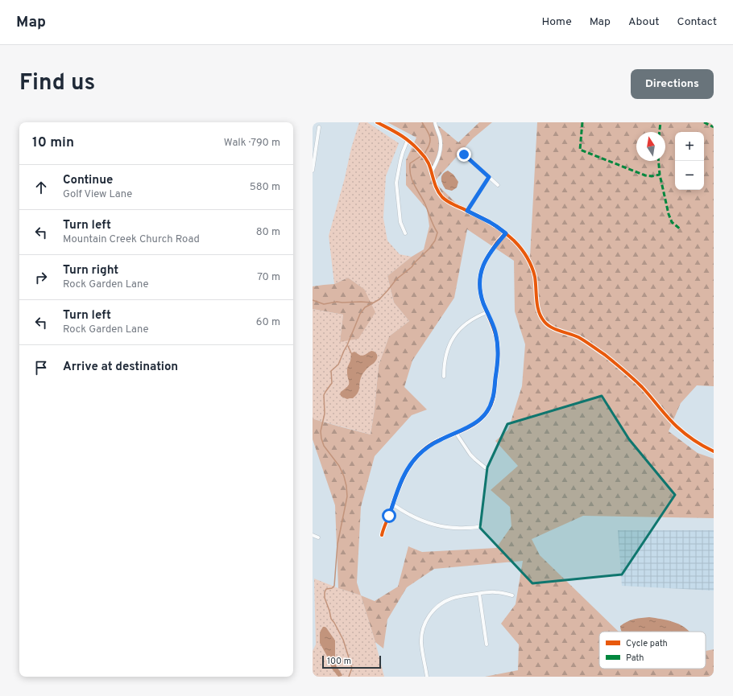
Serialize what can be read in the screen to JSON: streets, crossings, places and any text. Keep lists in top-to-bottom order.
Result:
{
  "legend": ["Cycle path", "Path"],
  "scale_bar": "100 m",
  "north": "top",
  "page": {
    "header": "Map",
    "nav": [
      "Home",
      "Map",
      "About",
      "Contact"
    ],
    "title": "Find us",
    "buttons": "Directions",
    "heading": ["10 min", "Walk · 790 m"],
    "map_buttons": ["+", "−"],
    "list": [
      ["Continue", "Golf View Lane", "580 m"],
      ["Turn left", "Mountain Creek Church Road", "80 m"],
      ["Turn right", "Rock Garden Lane", "70 m"],
      ["Turn left", "Rock Garden Lane", "60 m"],
      "Arrive at destination"
    ],
    "scale": "100 m"
  }
}
